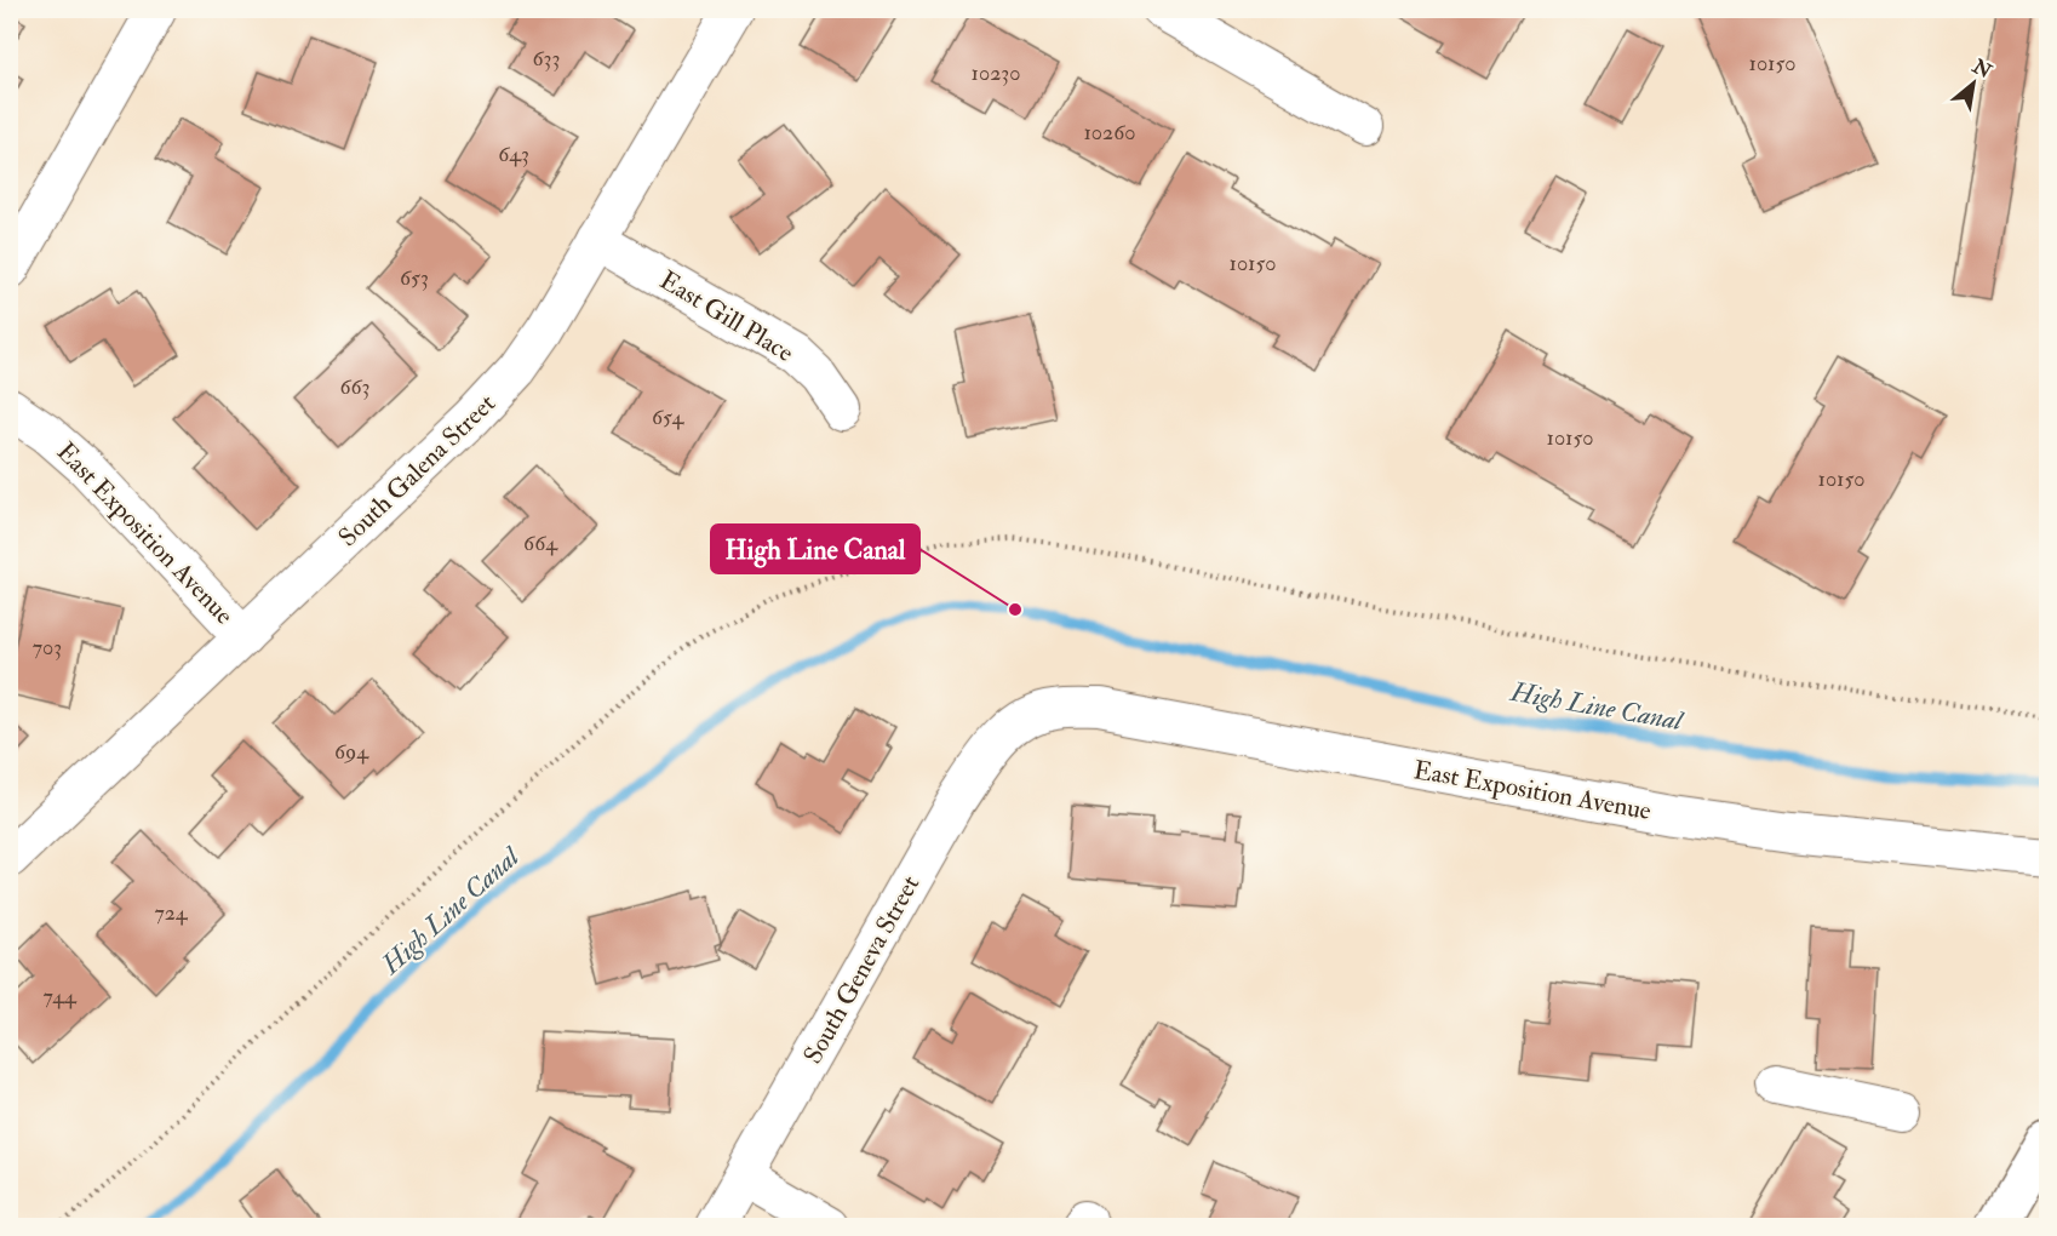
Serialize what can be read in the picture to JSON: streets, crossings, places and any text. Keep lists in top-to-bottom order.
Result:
{
  "streets": {
    "street": [
      "East Gill Place",
      "South Galena Street",
      "East Exposition Avenue",
      "South Geneva Street"
    ]
  },
  "crossings": [
    ["East Gill Place", "South Galena Street"],
    ["South Galena Street", "East Exposition Avenue"],
    ["East Exposition Avenue", "South Geneva Street"]
  ],
  "water": ["High Line Canal"],
  "places": ["High Line Canal"],
  "house_numbers": [
    "633",
    "10150",
    "10230",
    "10260",
    "643",
    "10150",
    "653",
    "663",
    "654",
    "10150",
    "10150",
    "664",
    "703",
    "694",
    "724",
    "744"
  ],
  "north": "top right"
}
